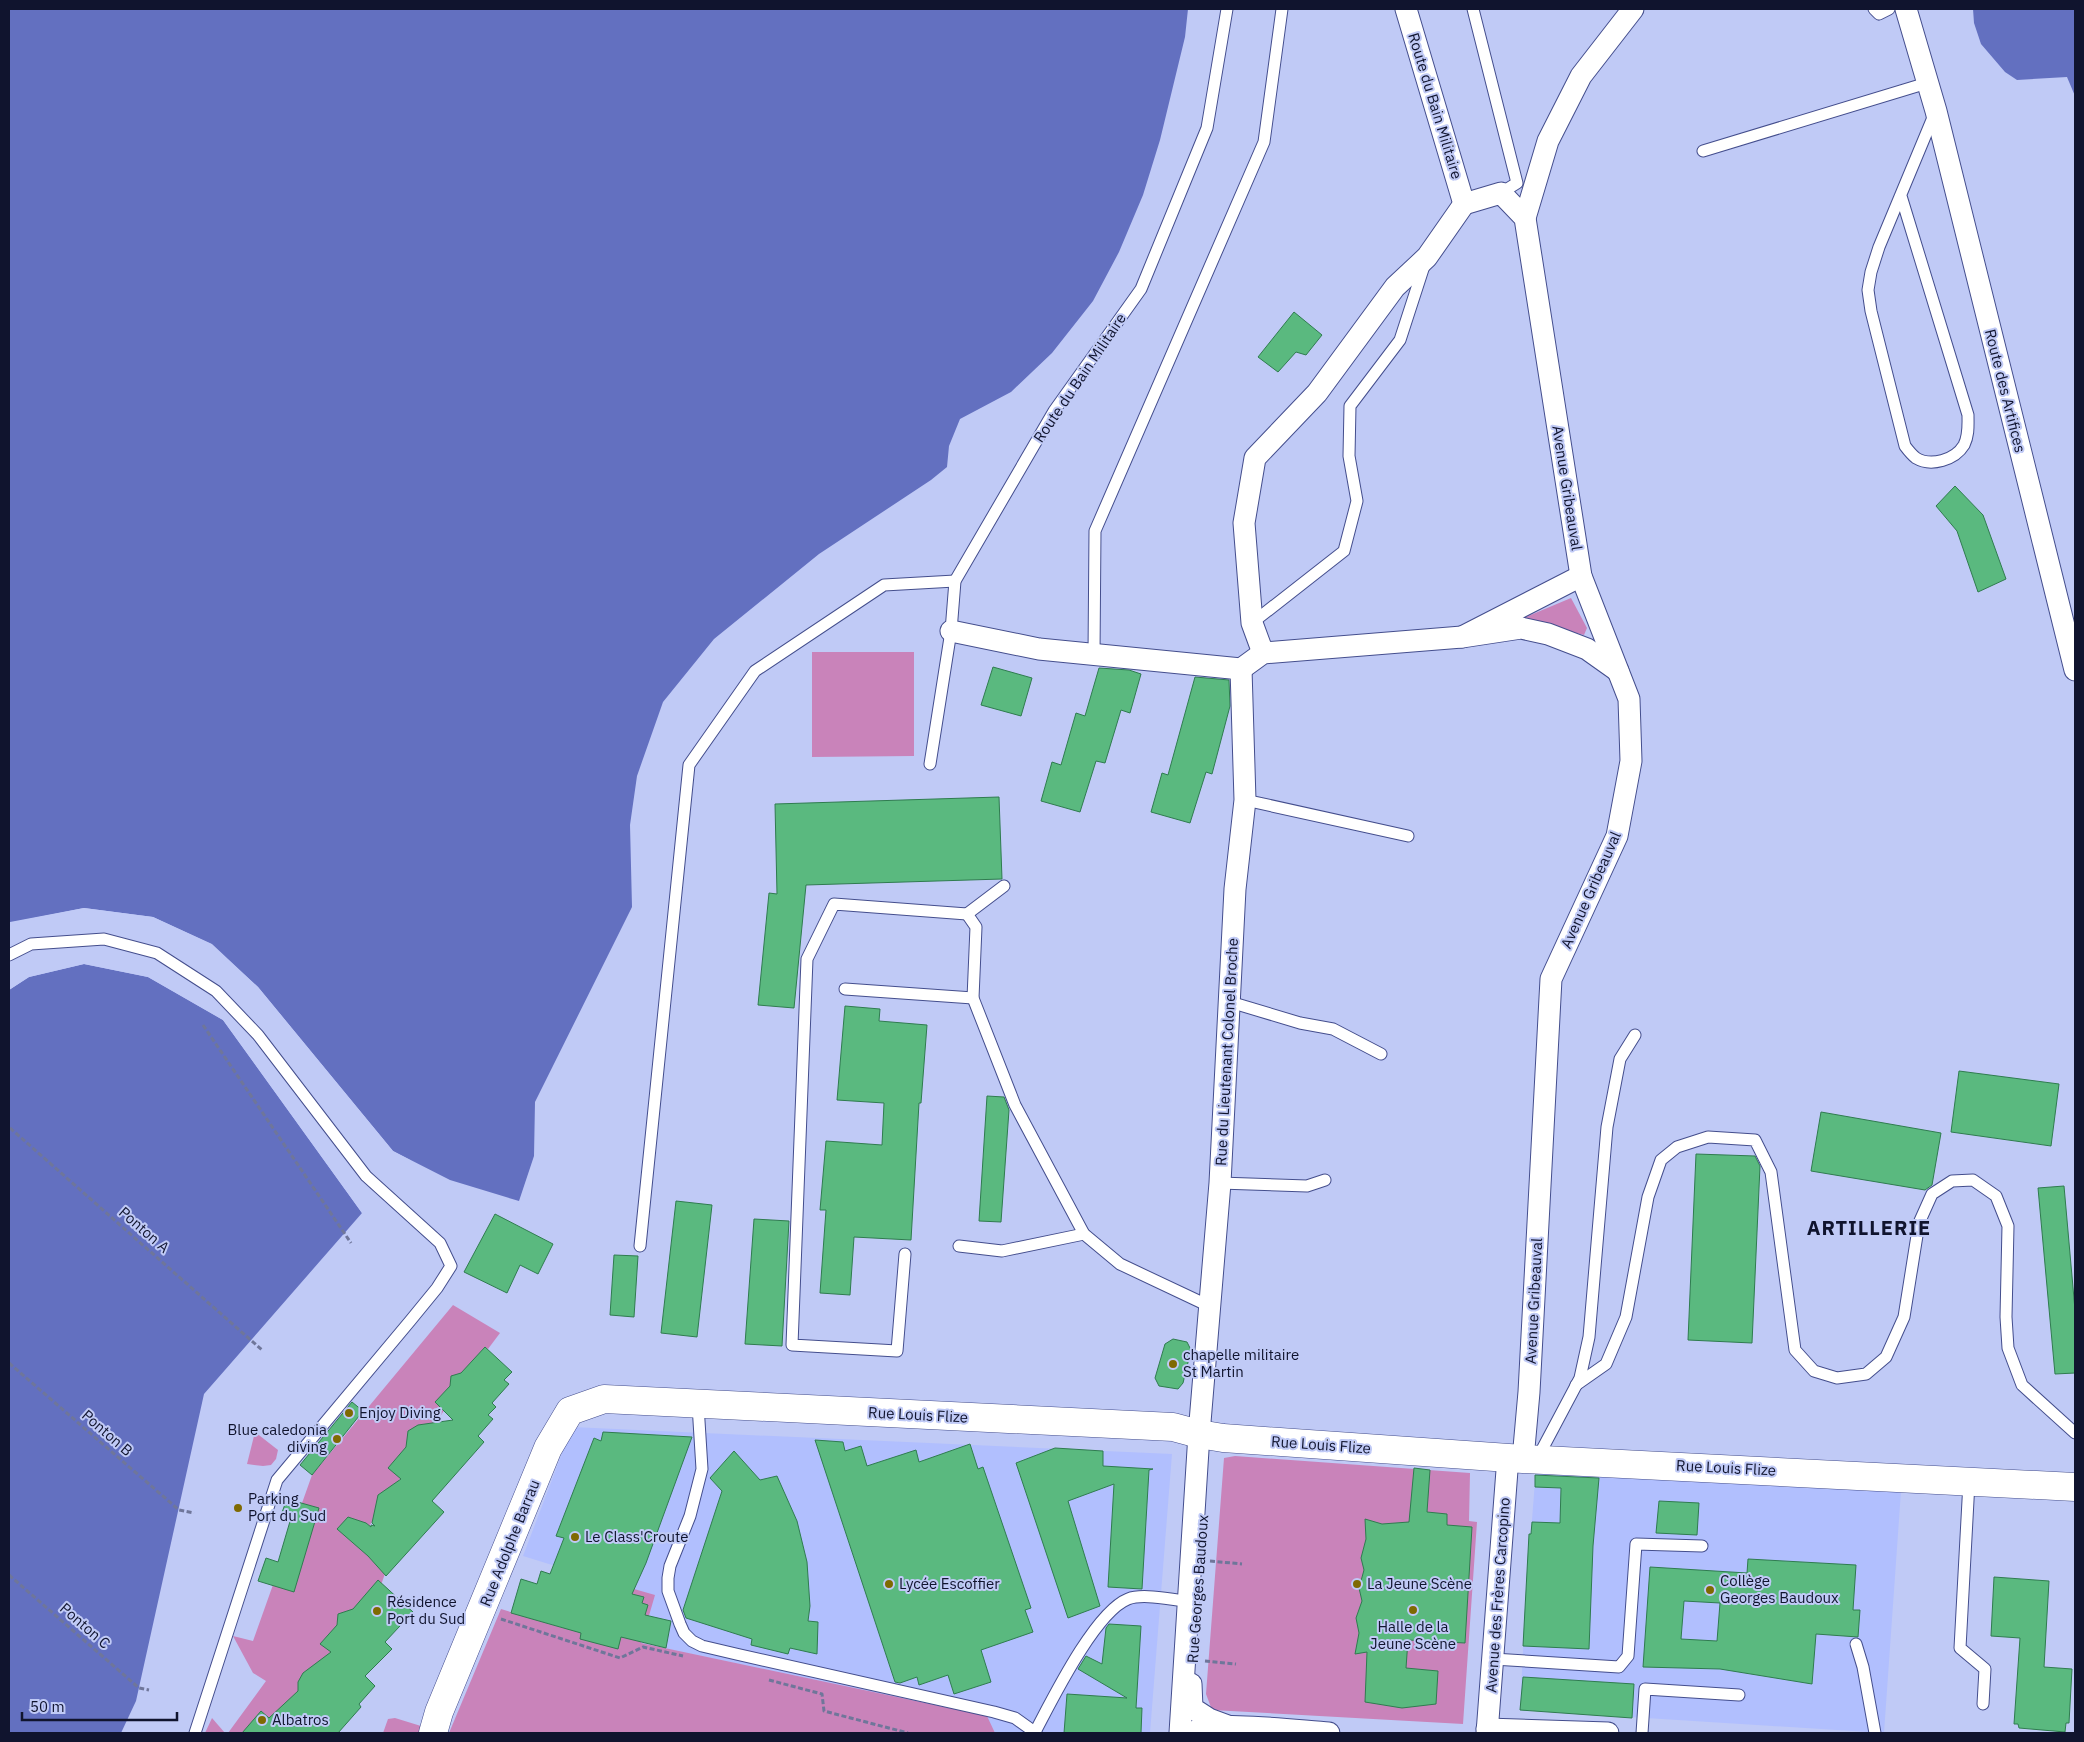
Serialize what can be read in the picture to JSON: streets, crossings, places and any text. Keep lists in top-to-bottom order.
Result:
{
  "streets": {
    "street": [
      "Route du Bain Militaire",
      "Route des Artifices",
      "Avenue Gribeauval",
      "Rue du Lieutenant Colonel Broche",
      "Rue Louis Flize",
      "Rue Adolphe Barrau",
      "Rue Georges Baudoux",
      "Avenue des Frères Carcopino"
    ],
    "path": ["Ponton A", "Ponton B", "Ponton C"]
  },
  "crossings": [
    ["Avenue Gribeauval", "Rue Louis Flize"],
    ["Avenue Gribeauval", "Avenue des Frères Carcopino"],
    ["Rue du Lieutenant Colonel Broche", "Rue Louis Flize"],
    ["Rue du Lieutenant Colonel Broche", "Rue Georges Baudoux"],
    ["Rue Louis Flize", "Rue Adolphe Barrau"],
    ["Rue Louis Flize", "Rue Georges Baudoux"],
    ["Rue Louis Flize", "Avenue des Frères Carcopino"]
  ],
  "districts": ["ARTILLERIE"],
  "places": [
    "chapelle militaire St Martin",
    "Enjoy Diving",
    "Blue caledonia diving",
    "Parking Port du Sud",
    "Le Class'Croute",
    "Lycée Escoffier",
    "La Jeune Scène",
    "Collège Georges Baudoux",
    "Halle de la Jeune Scène",
    "Résidence Port du Sud",
    "Albatros"
  ],
  "scale_bar": "50 m"
}
